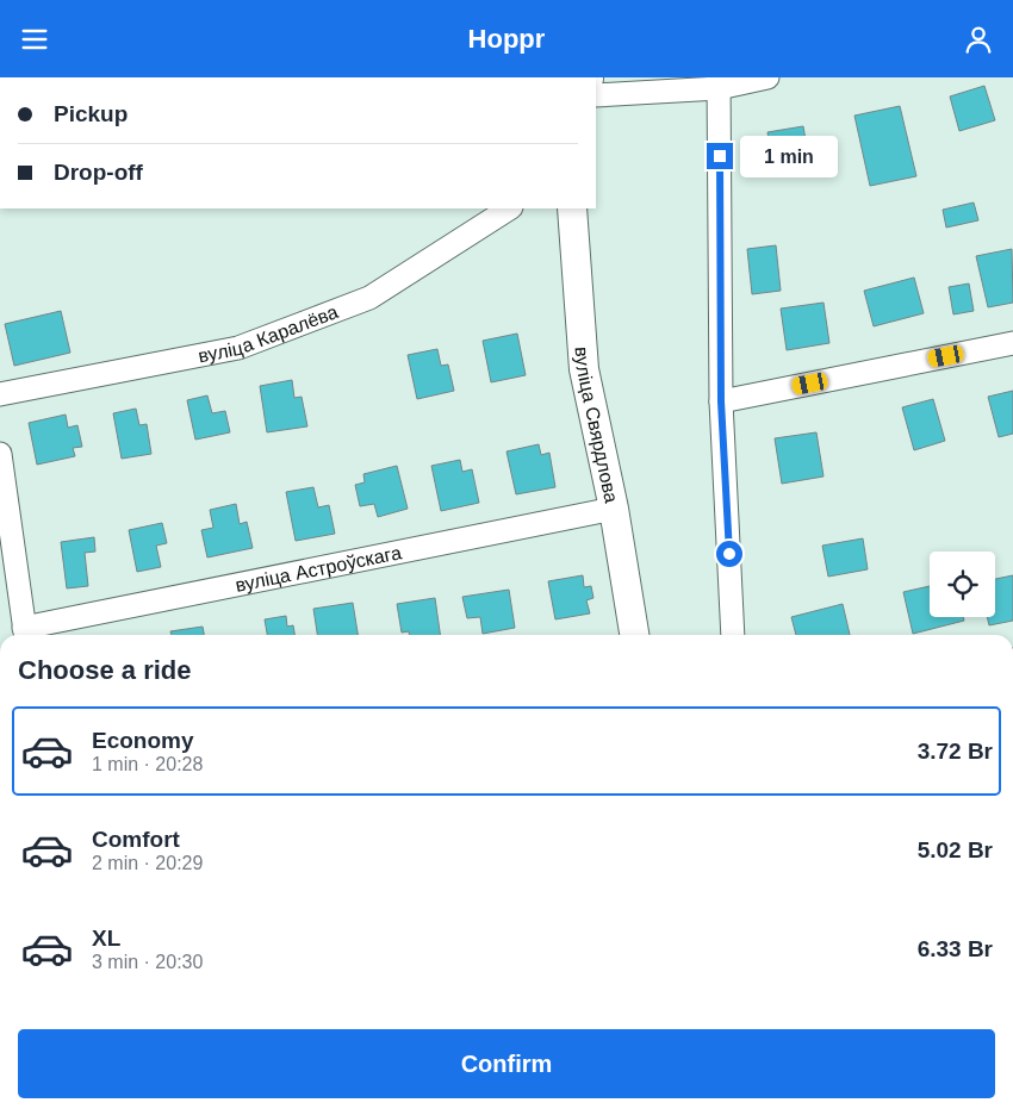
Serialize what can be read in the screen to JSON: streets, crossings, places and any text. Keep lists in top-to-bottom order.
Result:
{
  "streets": {
    "street": ["вуліца Каралёва", "вуліца Свярдлова", "вуліца Астроўскага"]
  },
  "crossings": [
    ["вуліца Свярдлова", "вуліца Астроўскага"]
  ],
  "page": {
    "header": "Hoppr",
    "banner": ["Pickup", "Drop-off"],
    "bubble": "1 min",
    "heading": "Choose a ride",
    "list": [
      {
        "name": "Economy",
        "note": "1 min · 20:28",
        "value": "3.72 Br"
      },
      {
        "name": "Comfort",
        "note": "2 min · 20:29",
        "value": "5.02 Br"
      },
      {
        "name": "XL",
        "note": "3 min · 20:30",
        "value": "6.33 Br"
      }
    ],
    "buttons": "Confirm"
  }
}
